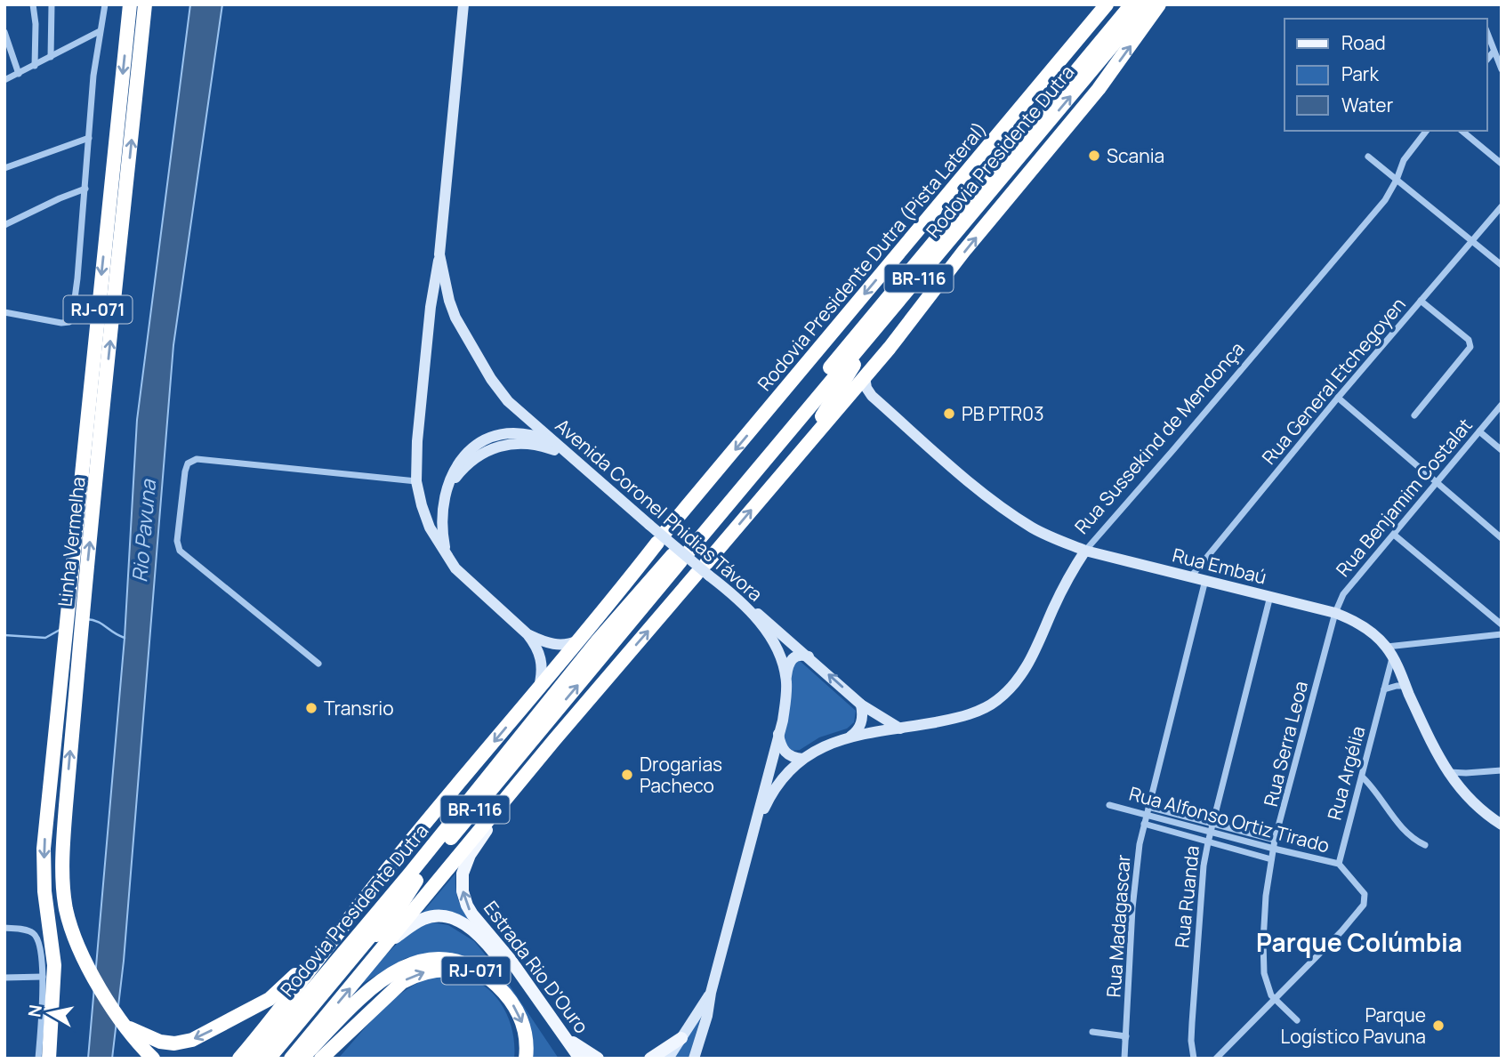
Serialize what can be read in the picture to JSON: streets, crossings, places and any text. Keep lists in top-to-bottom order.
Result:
{
  "streets": {
    "highway": [
      "Rodovia Presidente Dutra",
      "Rodovia Presidente Dutra (Pista Lateral)",
      "BR-116",
      "RJ-071",
      "Linha Vermelha"
    ],
    "main road": ["Estrada Rio D'Ouro"],
    "street": [
      "Rua General Etchegoyen",
      "Rua Sussekind de Mendonça",
      "Rua Benjamim Costalat",
      "Avenida Coronel Phidias Távora",
      "Rua Embaú",
      "Rua Serra Leoa",
      "Rua Argélia",
      "Rua Alfonso Ortiz Tirado",
      "Rua Ruanda",
      "Rua Madagascar"
    ]
  },
  "crossings": [
    ["Rodovia Presidente Dutra (Pista Lateral)", "RJ-071"],
    ["Rodovia Presidente Dutra (Pista Lateral)", "Avenida Coronel Phidias Távora"],
    ["BR-116", "RJ-071"],
    ["BR-116", "Avenida Coronel Phidias Távora"],
    ["BR-116", "Rua Embaú"],
    ["BR-116", "Estrada Rio D'Ouro"],
    ["RJ-071", "Linha Vermelha"],
    ["Rua General Etchegoyen", "Rua Embaú"],
    ["Rua Sussekind de Mendonça", "Avenida Coronel Phidias Távora"],
    ["Rua Sussekind de Mendonça", "Rua Embaú"],
    ["Rua Benjamim Costalat", "Rua Embaú"],
    ["Rua Benjamim Costalat", "Rua Serra Leoa"],
    ["Rua Embaú", "Rua Serra Leoa"],
    ["Rua Embaú", "Rua Argélia"],
    ["Rua Embaú", "Rua Ruanda"],
    ["Rua Embaú", "Rua Madagascar"],
    ["Rua Serra Leoa", "Rua Alfonso Ortiz Tirado"],
    ["Rua Argélia", "Rua Alfonso Ortiz Tirado"],
    ["Rua Alfonso Ortiz Tirado", "Rua Ruanda"],
    ["Rua Alfonso Ortiz Tirado", "Rua Madagascar"]
  ],
  "one_way": ["Estrada Rio D'Ouro"],
  "districts": ["Parque Colúmbia"],
  "water": ["Rio Pavuna"],
  "places": [
    "Scania",
    "PB PTR03",
    "Transrio",
    "Drogarias Pacheco",
    "Parque Logístico Pavuna"
  ],
  "legend": ["Road", "Park", "Water"],
  "north": "left"
}
